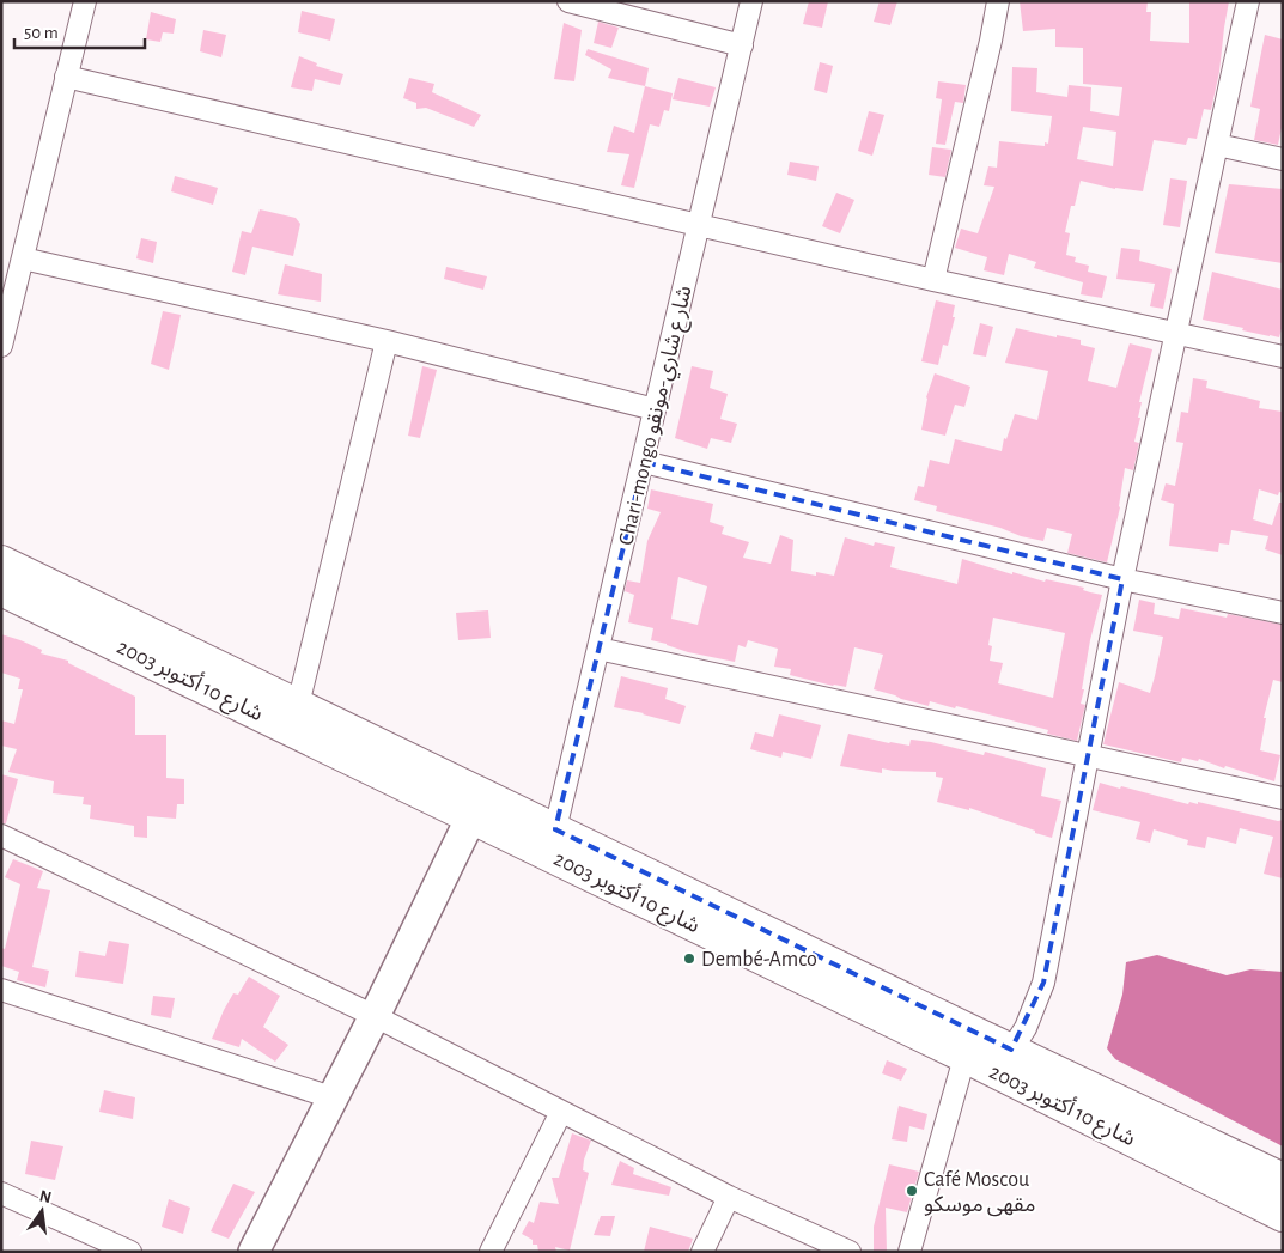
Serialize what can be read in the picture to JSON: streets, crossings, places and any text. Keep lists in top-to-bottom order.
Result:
{
  "streets": {
    "highway": ["شارع 10 أكتوبر 2003"],
    "street": ["Chari-mongo شار ع شاري-مونقو"]
  },
  "crossings": [
    ["Chari-mongo شار ع شاري-مونقو", "شارع 10 أكتوبر 2003"]
  ],
  "places": ["Dembé-Amco", "Café Moscou مقهى موسكو"],
  "scale_bar": "50 m",
  "north": "top"
}
